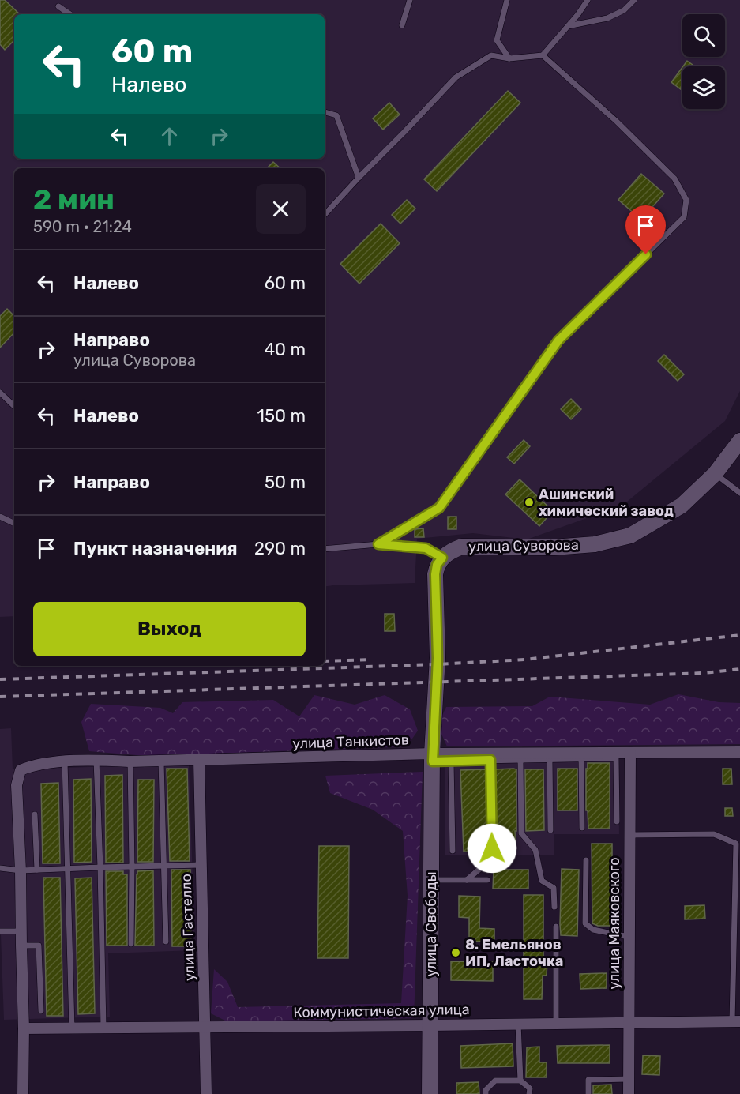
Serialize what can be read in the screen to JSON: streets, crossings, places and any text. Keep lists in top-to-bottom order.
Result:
{
  "streets": {
    "street": [
      "улица Суворова",
      "улица Танкистов",
      "улица Маяковского",
      "улица Свободы",
      "улица Гастелло",
      "Коммунистическая улица"
    ]
  },
  "crossings": [
    ["улица Танкистов", "улица Маяковского"],
    ["улица Танкистов", "улица Свободы"],
    ["улица Танкистов", "улица Гастелло"],
    ["улица Маяковского", "Коммунистическая улица"],
    ["улица Свободы", "Коммунистическая улица"],
    ["улица Гастелло", "Коммунистическая улица"]
  ],
  "places": ["Ашинский химический завод", "8. Емельянов ИП, Ласточка"],
  "page": {
    "turn": ["60 m", "Налево"],
    "heading": ["2 мин", "590 m · 21:24"],
    "list": [
      {
        "name": "Налево",
        "value": "60 m"
      },
      {
        "name": "Направо",
        "note": "улица Суворова",
        "value": "40 m"
      },
      {
        "name": "Налево",
        "value": "150 m"
      },
      {
        "name": "Направо",
        "value": "50 m"
      },
      {
        "name": "Пункт назначения",
        "value": "290 m"
      }
    ],
    "buttons": "Выход"
  }
}
